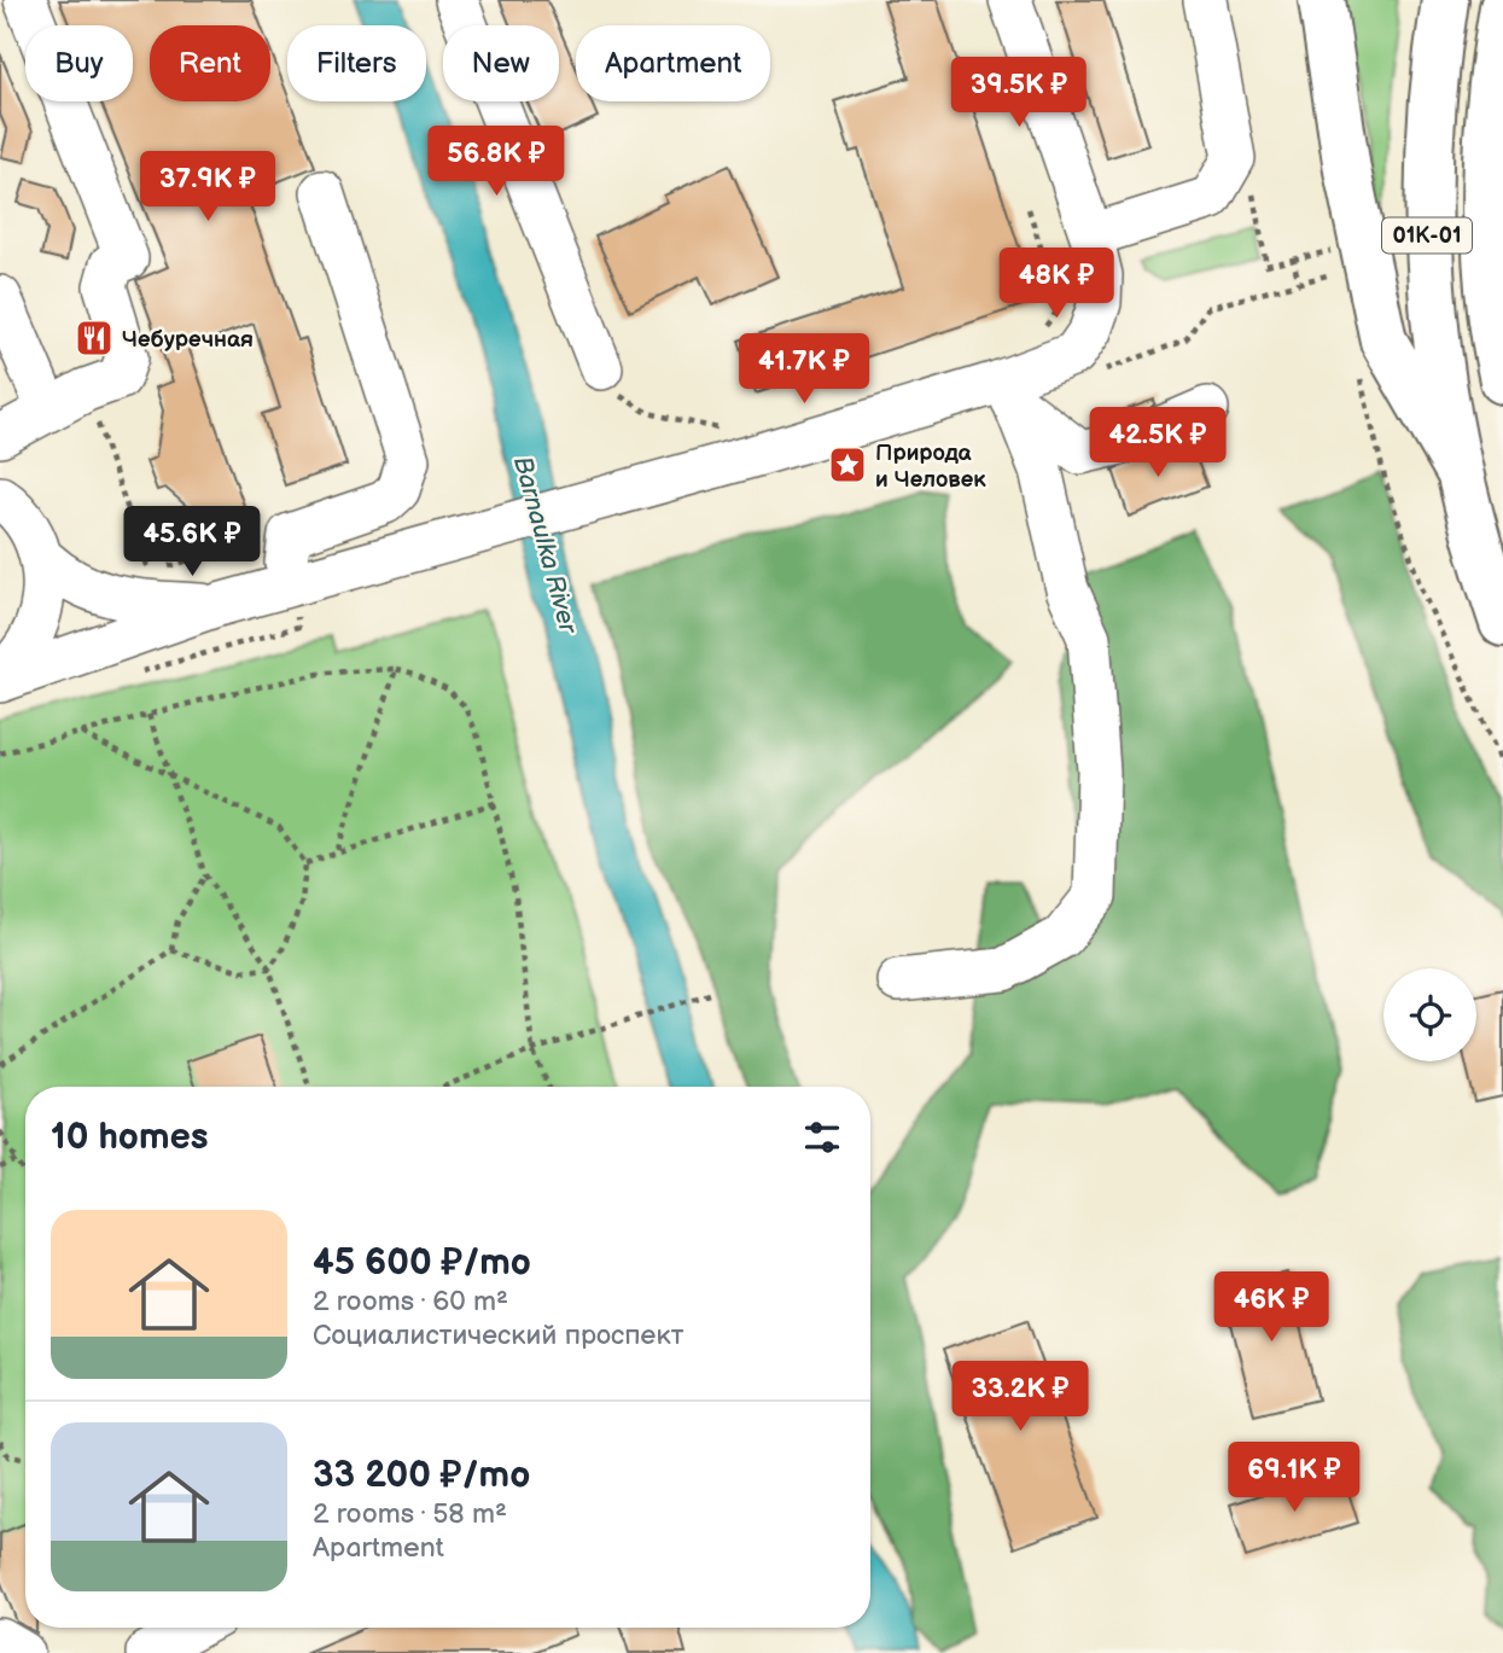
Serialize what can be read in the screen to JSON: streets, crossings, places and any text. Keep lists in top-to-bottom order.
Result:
{
  "streets": {
    "main road": ["01К-01"]
  },
  "water": ["Barnaulka River"],
  "places": {
    "restaurant": ["Чебуречная"],
    "place": ["Природа и Человек"]
  },
  "page": {
    "chip": [
      "Buy",
      "Rent",
      "Filters",
      "New",
      "Apartment"
    ],
    "price": [
      "39.5K ₽",
      "56.8K ₽",
      "37.9K ₽",
      "48K ₽",
      "41.7K ₽",
      "42.5K ₽",
      "45.6K ₽",
      "46K ₽",
      "33.2K ₽",
      "69.1K ₽"
    ],
    "heading": "10 homes",
    "list": [
      {
        "name": "45 600 ₽/mo",
        "note": "2 rooms · 60 m² · Социалистический проспект"
      },
      {
        "name": "33 200 ₽/mo",
        "note": "2 rooms · 58 m² · Apartment"
      }
    ]
  }
}
